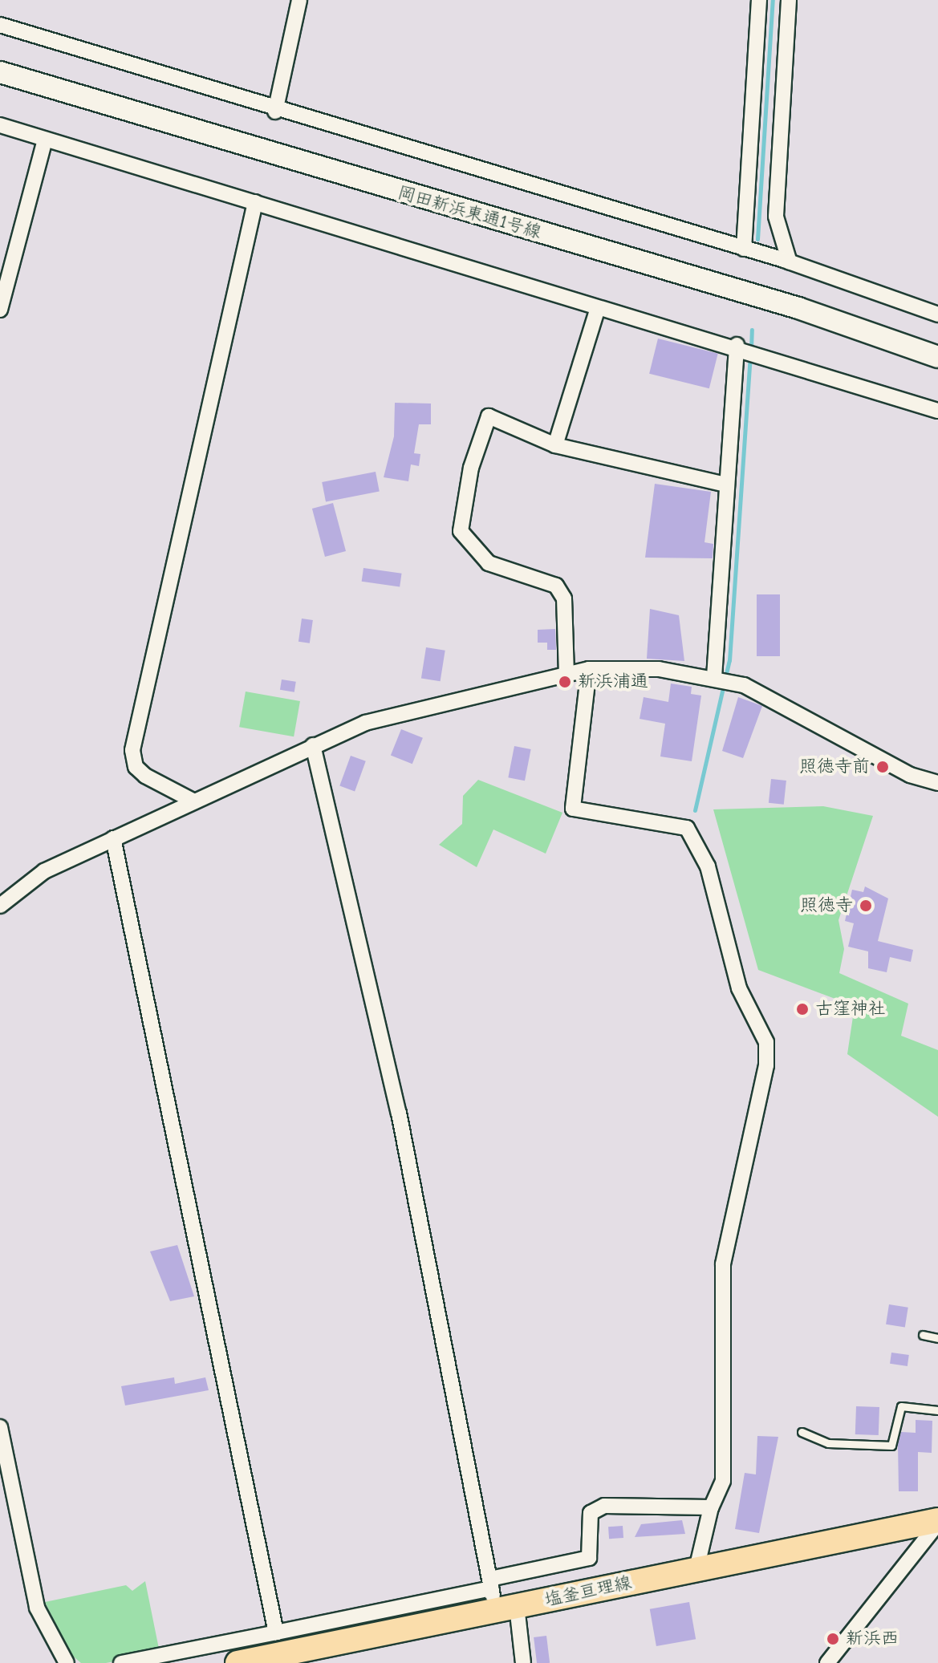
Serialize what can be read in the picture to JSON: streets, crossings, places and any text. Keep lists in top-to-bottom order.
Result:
{
  "streets": {
    "main road": ["塩釜亘理線"],
    "street": ["岡田新浜東通1号線"]
  },
  "places": [
    "新浜浦通",
    "照徳寺前",
    "照徳寺",
    "古窪神社",
    "新浜西"
  ]
}
